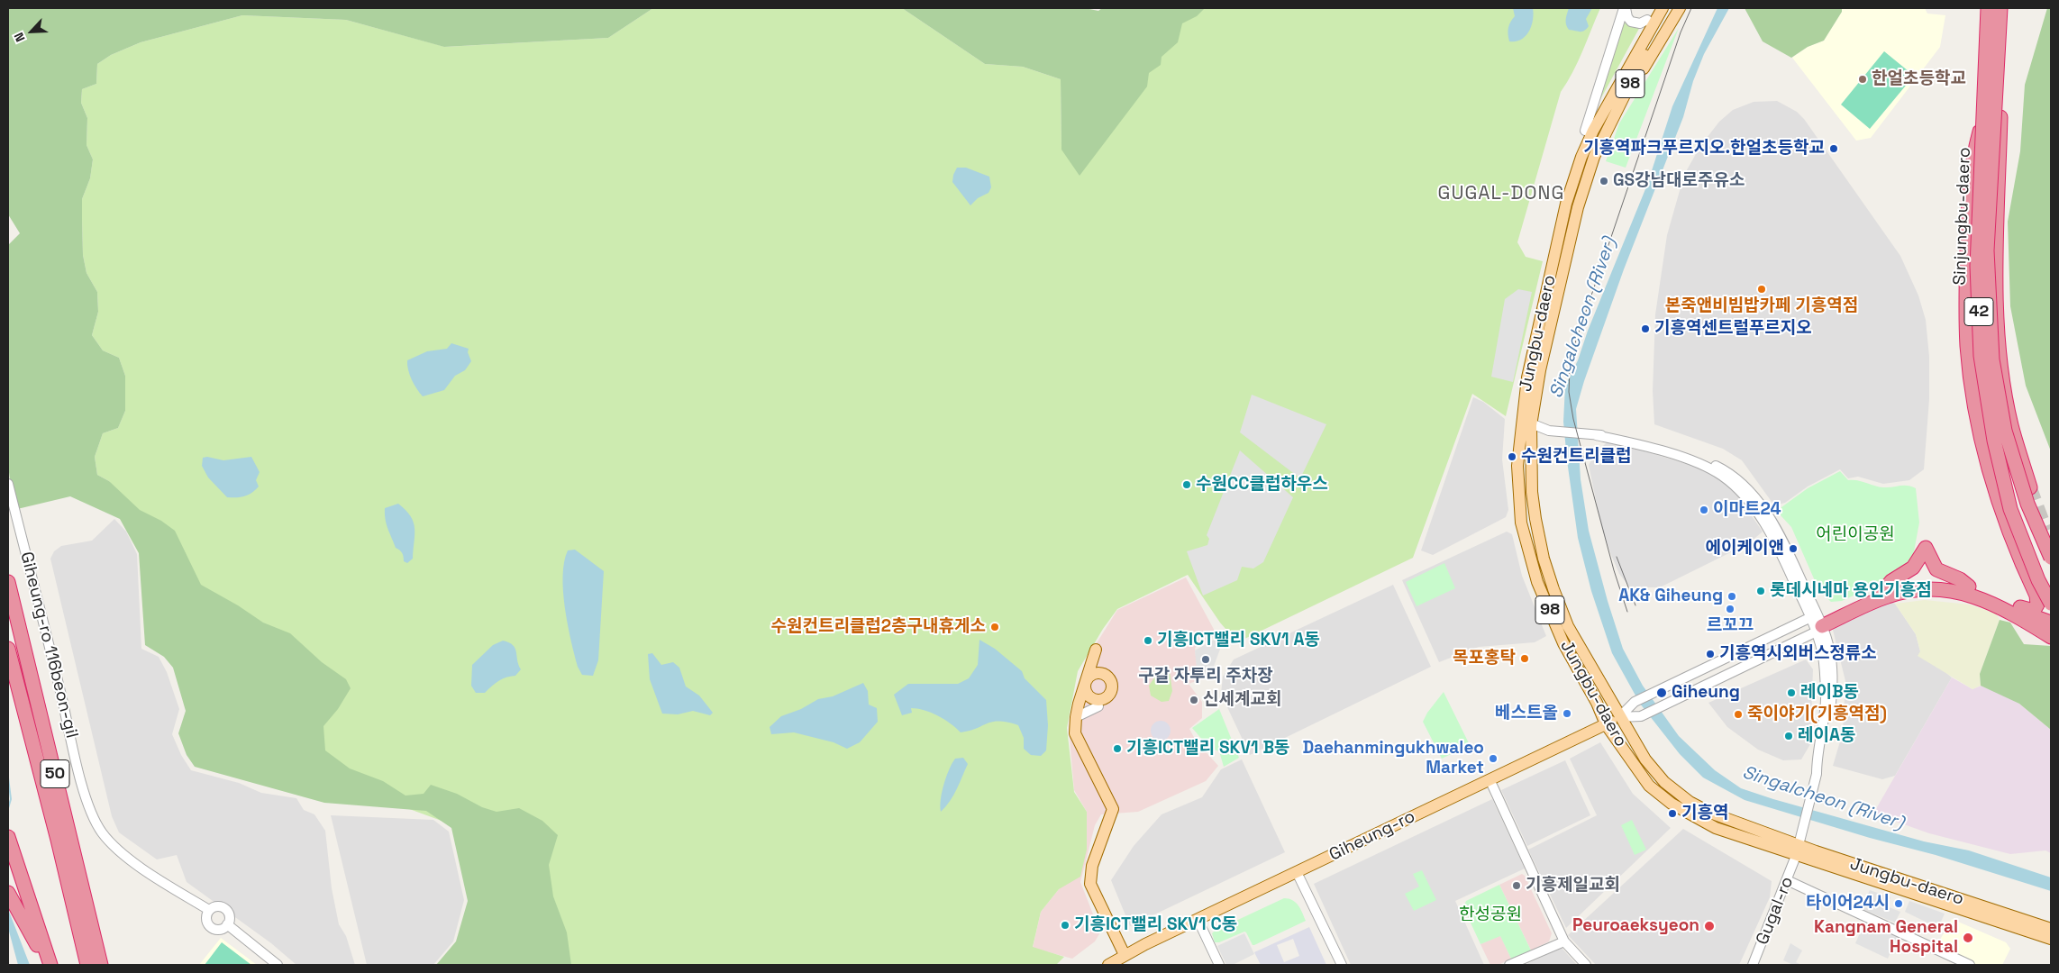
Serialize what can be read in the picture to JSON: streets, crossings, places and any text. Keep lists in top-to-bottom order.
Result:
{
  "streets": {
    "highway": ["Sinjungbu-daero", "42", "50"],
    "main road": ["98", "Jungbu-daero", "Giheung-ro"],
    "street": ["Giheung-ro 116beon-gil", "Gugal-ro"]
  },
  "crossings": [
    ["Jungbu-daero", "Giheung-ro"],
    ["Jungbu-daero", "Gugal-ro"]
  ],
  "districts": ["GUGAL-DONG"],
  "water": ["Singalcheon (River)"],
  "parks": ["어린이공원", "한성공원"],
  "places": [
    "한얼초등학교",
    "기흥역파크푸르지오.한얼초등학교",
    "GS강남대로주유소",
    "본죽앤비빔밥카페 기흥역점",
    "기흥역센트럴푸르지오",
    "수원컨트리클럽",
    "수원CC클럽하우스",
    "이마트24",
    "에이케이앤",
    "롯데시네마 용인기흥점",
    "AK& Giheung",
    "르꼬끄",
    "수원컨트리클럽2층구내휴게소",
    "기흥ICT밸리 SKV1 A동",
    "기흥역시외버스정류소",
    "목포홍탁",
    "구갈 자투리 주차장",
    "Giheung",
    "레이B동",
    "신세계교회",
    "베스트올",
    "죽이야기(기흥역점)",
    "레이A동",
    "기흥ICT밸리 SKV1 B동",
    "Daehanmingukhwaleo Market",
    "기흥역",
    "기흥제일교회",
    "타이어24시",
    "기흥ICT밸리 SKV1 C동",
    "Peuroaeksyeon",
    "Kangnam General Hospital"
  ],
  "north": "bottom left"
}
